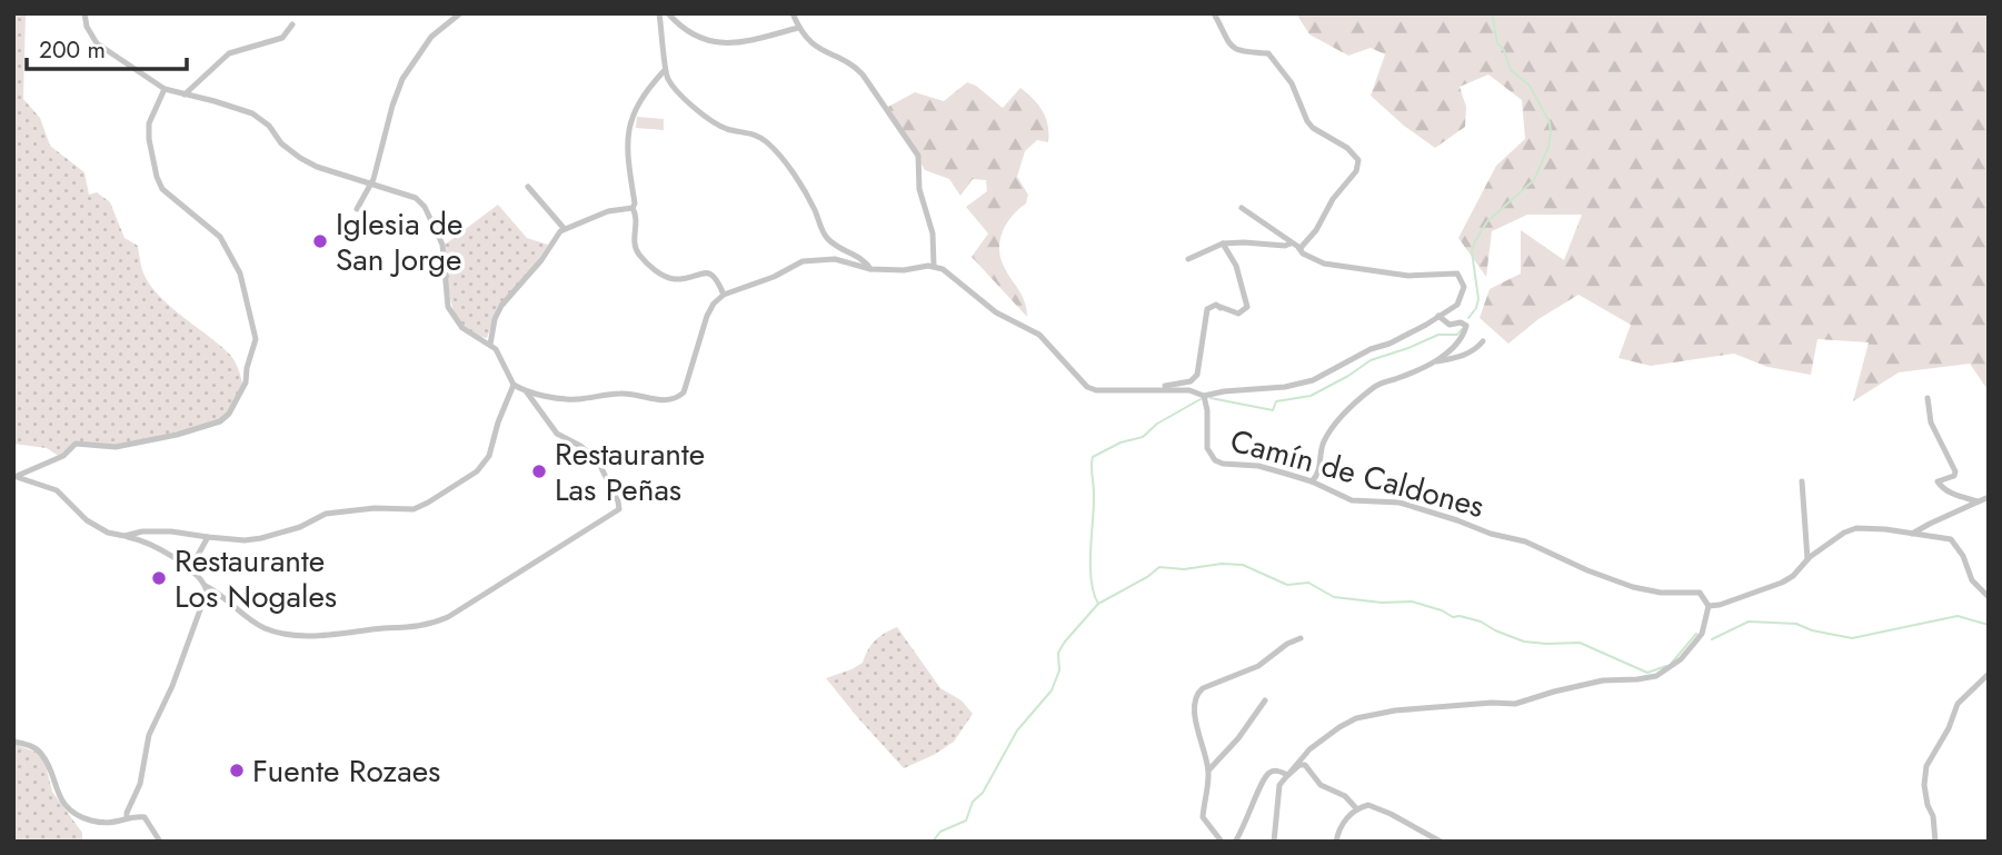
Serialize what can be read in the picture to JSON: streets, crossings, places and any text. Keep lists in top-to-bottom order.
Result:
{
  "streets": {
    "street": ["Camín de Caldones"]
  },
  "places": [
    "Iglesia de San Jorge",
    "Restaurante Las Peñas",
    "Restaurante Los Nogales",
    "Fuente Rozaes"
  ],
  "scale_bar": "200 m"
}
